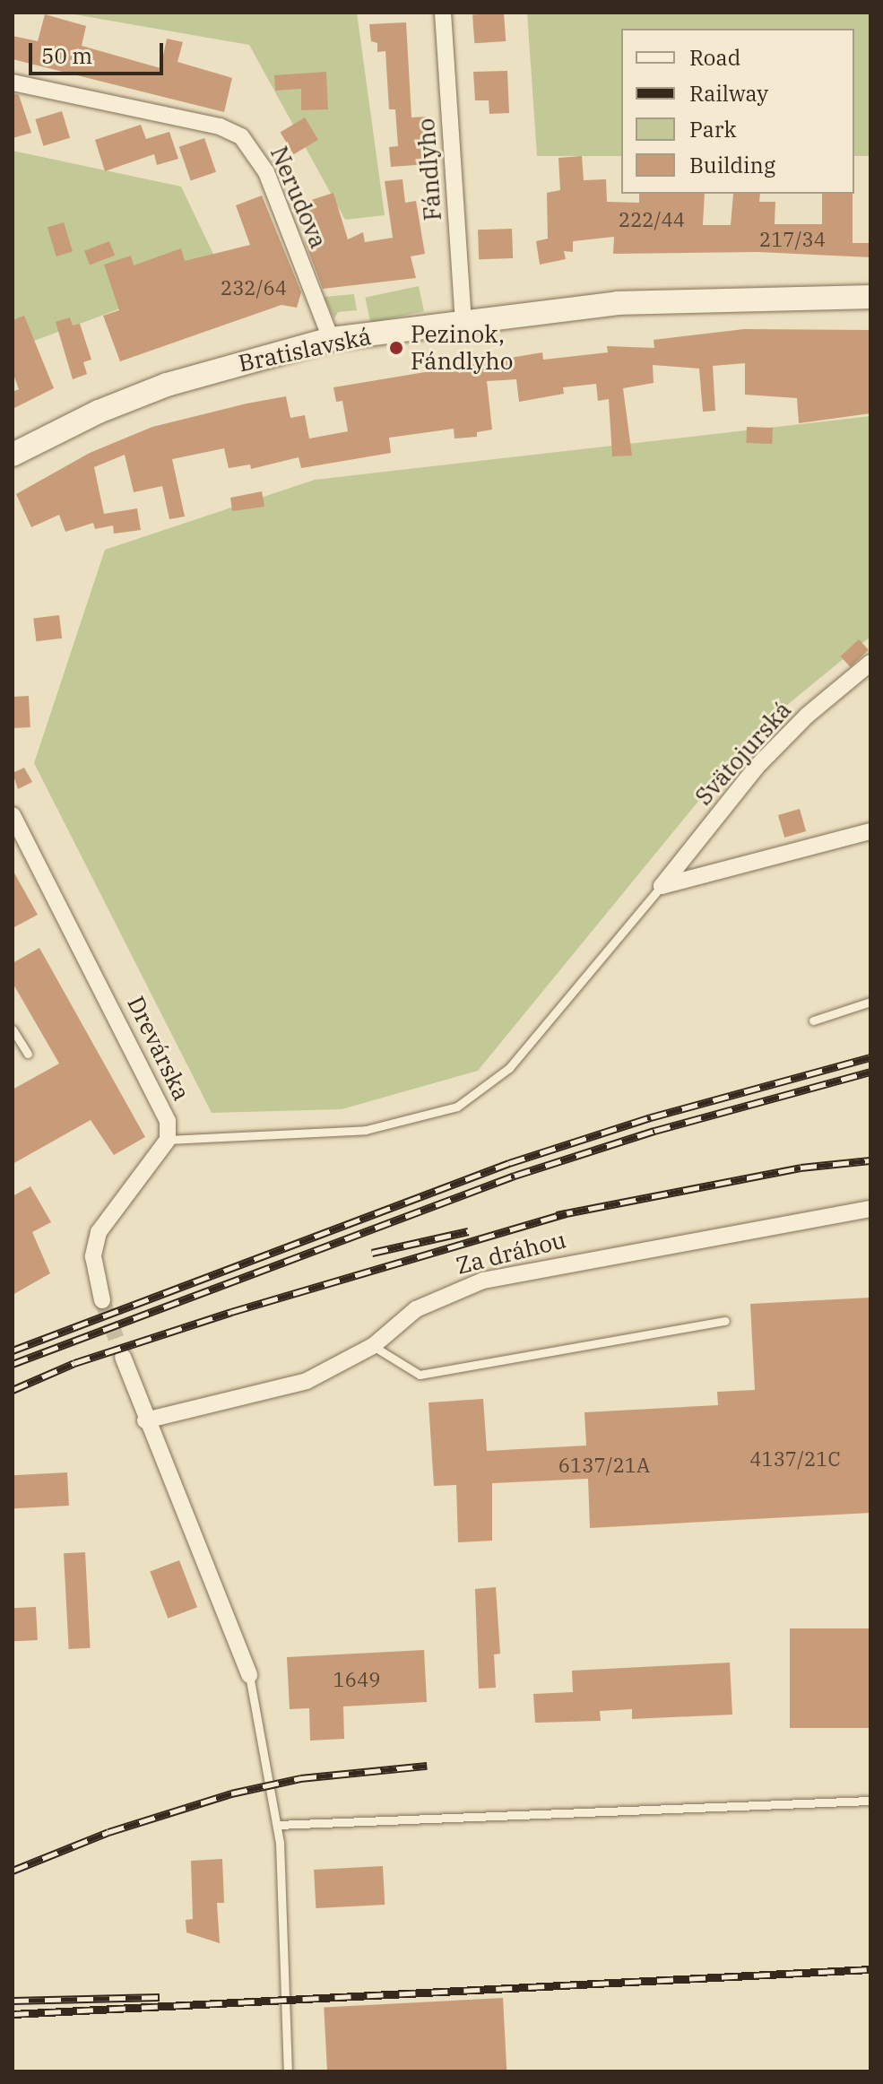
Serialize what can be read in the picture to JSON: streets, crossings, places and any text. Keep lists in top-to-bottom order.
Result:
{
  "streets": {
    "main road": ["Bratislavská"],
    "street": [
      "Fándlyho",
      "Nerudova",
      "Svätojurská",
      "Drevárska",
      "Za dráhou"
    ]
  },
  "crossings": [
    ["Fándlyho", "Bratislavská"],
    ["Nerudova", "Bratislavská"]
  ],
  "places": ["Pezinok, Fándlyho"],
  "house_numbers": [
    "222/44",
    "217/34",
    "232/64",
    "4137/21C",
    "6137/21A",
    "1649"
  ],
  "legend": [
    "Road",
    "Railway",
    "Park",
    "Building"
  ],
  "scale_bar": "50 m"
}
